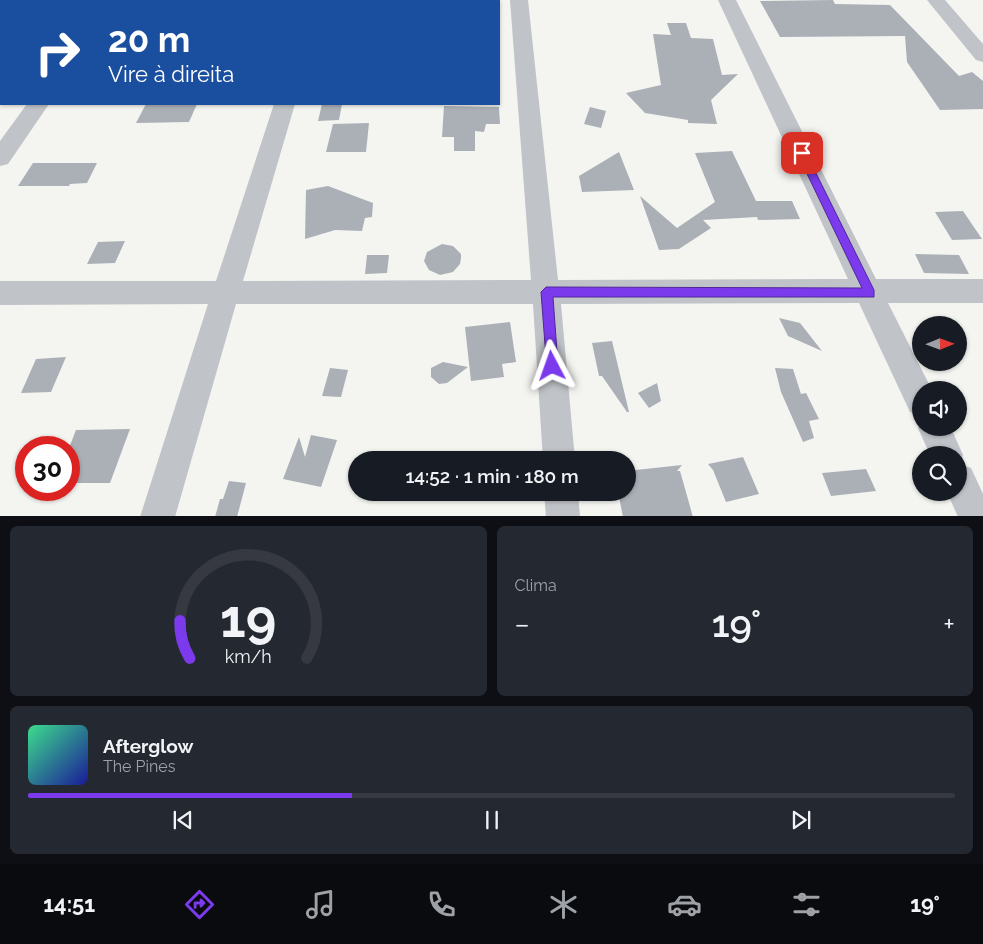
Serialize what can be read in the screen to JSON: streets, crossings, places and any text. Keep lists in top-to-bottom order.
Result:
{
  "north": "right",
  "page": {
    "turn": ["20 m", "Vire à direita"],
    "limit": "30",
    "trip": "14:52 · 1 min · 180 m",
    "tile": "Clima",
    "heat": ["−", "19°", "+"],
    "song": ["Afterglow", "The Pines"],
    "tabs": ["14:51", "19°"],
    "gauge": ["19", "km/h"]
  }
}
